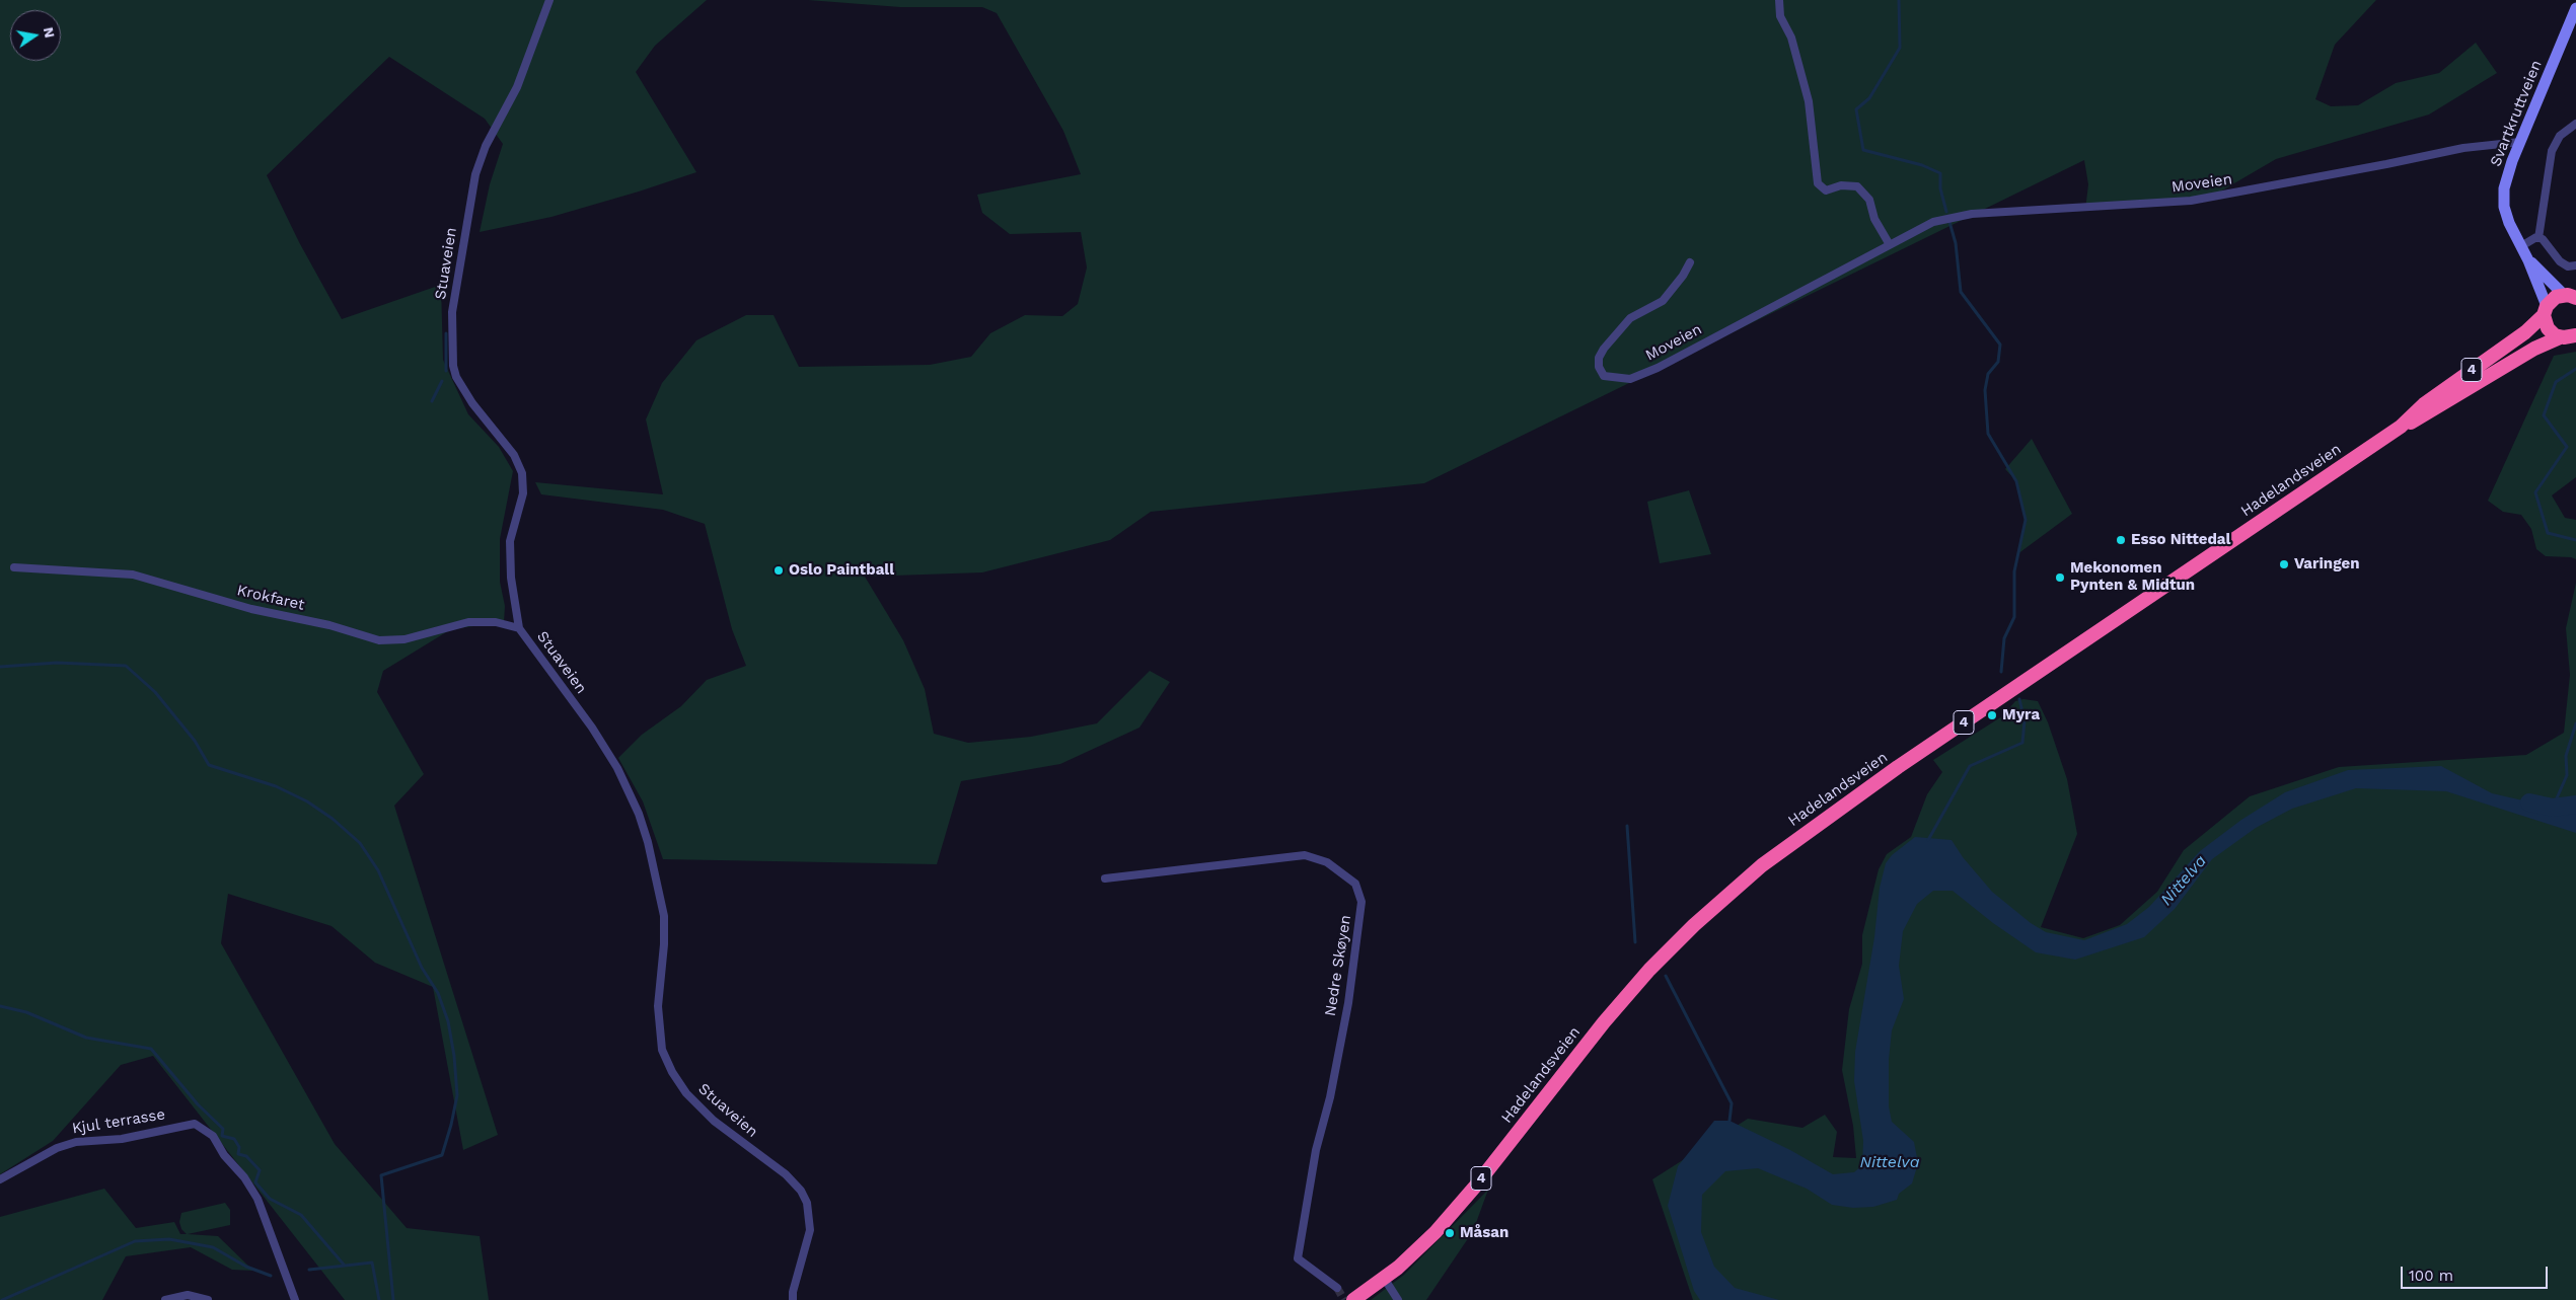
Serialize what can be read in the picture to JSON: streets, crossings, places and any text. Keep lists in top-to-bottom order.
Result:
{
  "streets": {
    "highway": ["4", "Hadelandsveien"],
    "street": [
      "Svartkruttveien",
      "Moveien",
      "Stuaveien",
      "Krokfaret",
      "Nedre Skøyen",
      "Kjul terrasse"
    ]
  },
  "crossings": [
    ["Svartkruttveien", "Moveien"],
    ["Svartkruttveien", "4"],
    ["Svartkruttveien", "Hadelandsveien"],
    ["Stuaveien", "Krokfaret"],
    ["4", "Hadelandsveien"]
  ],
  "water": ["Nittelva"],
  "places": [
    "Esso Nittedal",
    "Varingen",
    "Oslo Paintball",
    "Mekonomen Pynten & Midtun",
    "Myra",
    "Måsan"
  ],
  "scale_bar": "100 m",
  "north": "right"
}
